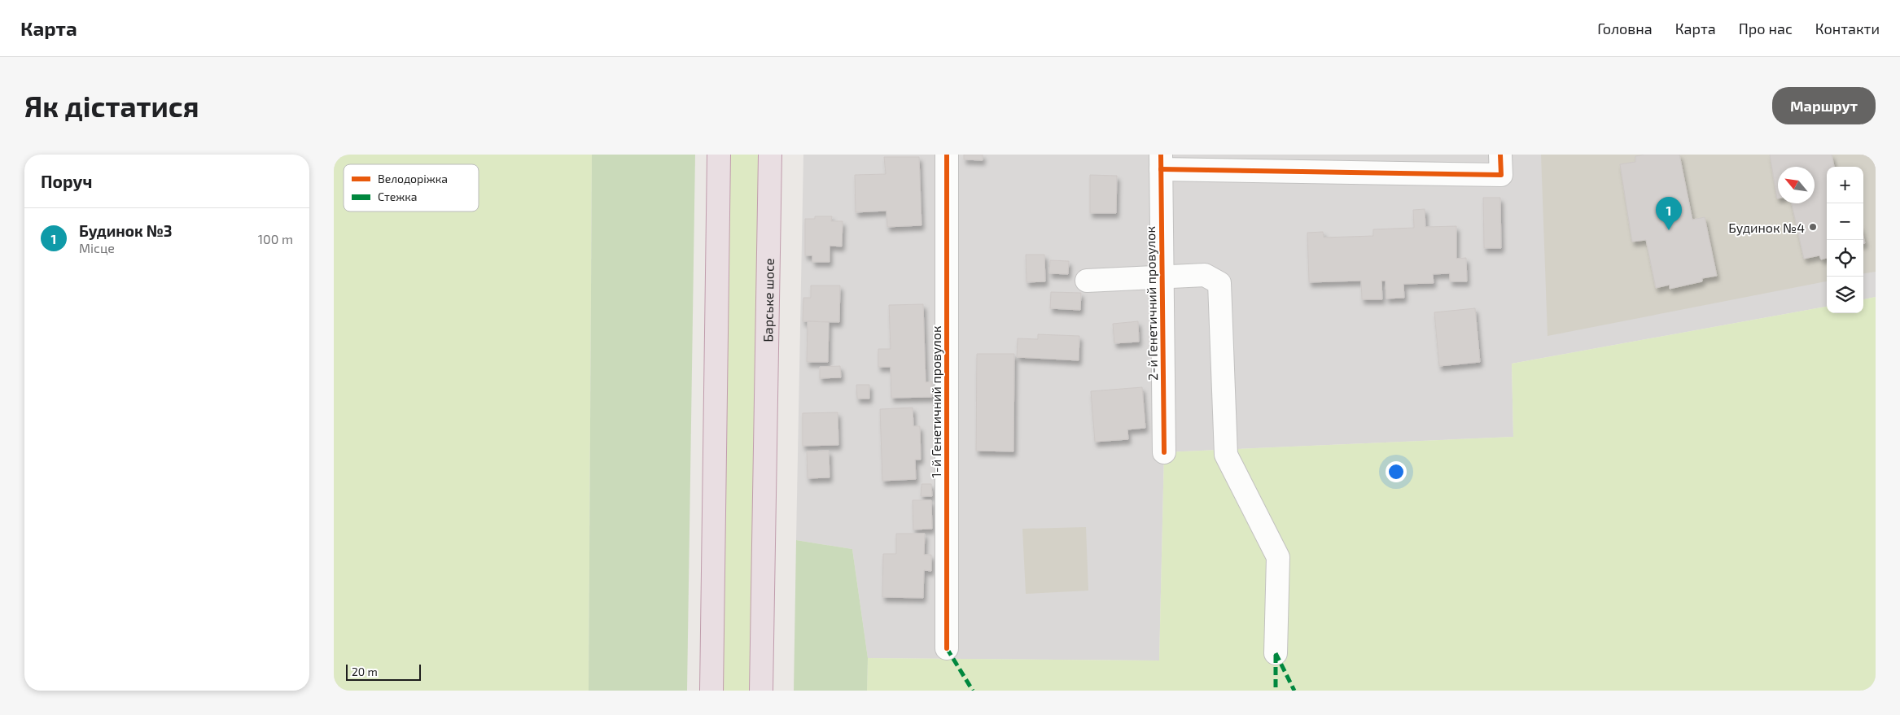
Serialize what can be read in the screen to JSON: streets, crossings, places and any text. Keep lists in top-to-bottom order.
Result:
{
  "streets": {
    "highway": ["Барське шосе"],
    "street": ["2-й Генетичний провулок", "1-й Генетичний провулок"]
  },
  "places": ["Будинок №4"],
  "legend": ["Велодоріжка", "Стежка"],
  "scale_bar": "20 m",
  "north": "top left",
  "page": {
    "header": "Карта",
    "nav": [
      "Головна",
      "Карта",
      "Про нас",
      "Контакти"
    ],
    "buttons": "Маршрут",
    "title": "Як дістатися",
    "heading": "Поруч",
    "map_buttons": ["+", "−"],
    "pins": "1",
    "list": [
      {
        "mark": "1",
        "name": "Будинок №3",
        "note": "Місце",
        "value": "100 m"
      }
    ],
    "scale": "20 m"
  }
}
